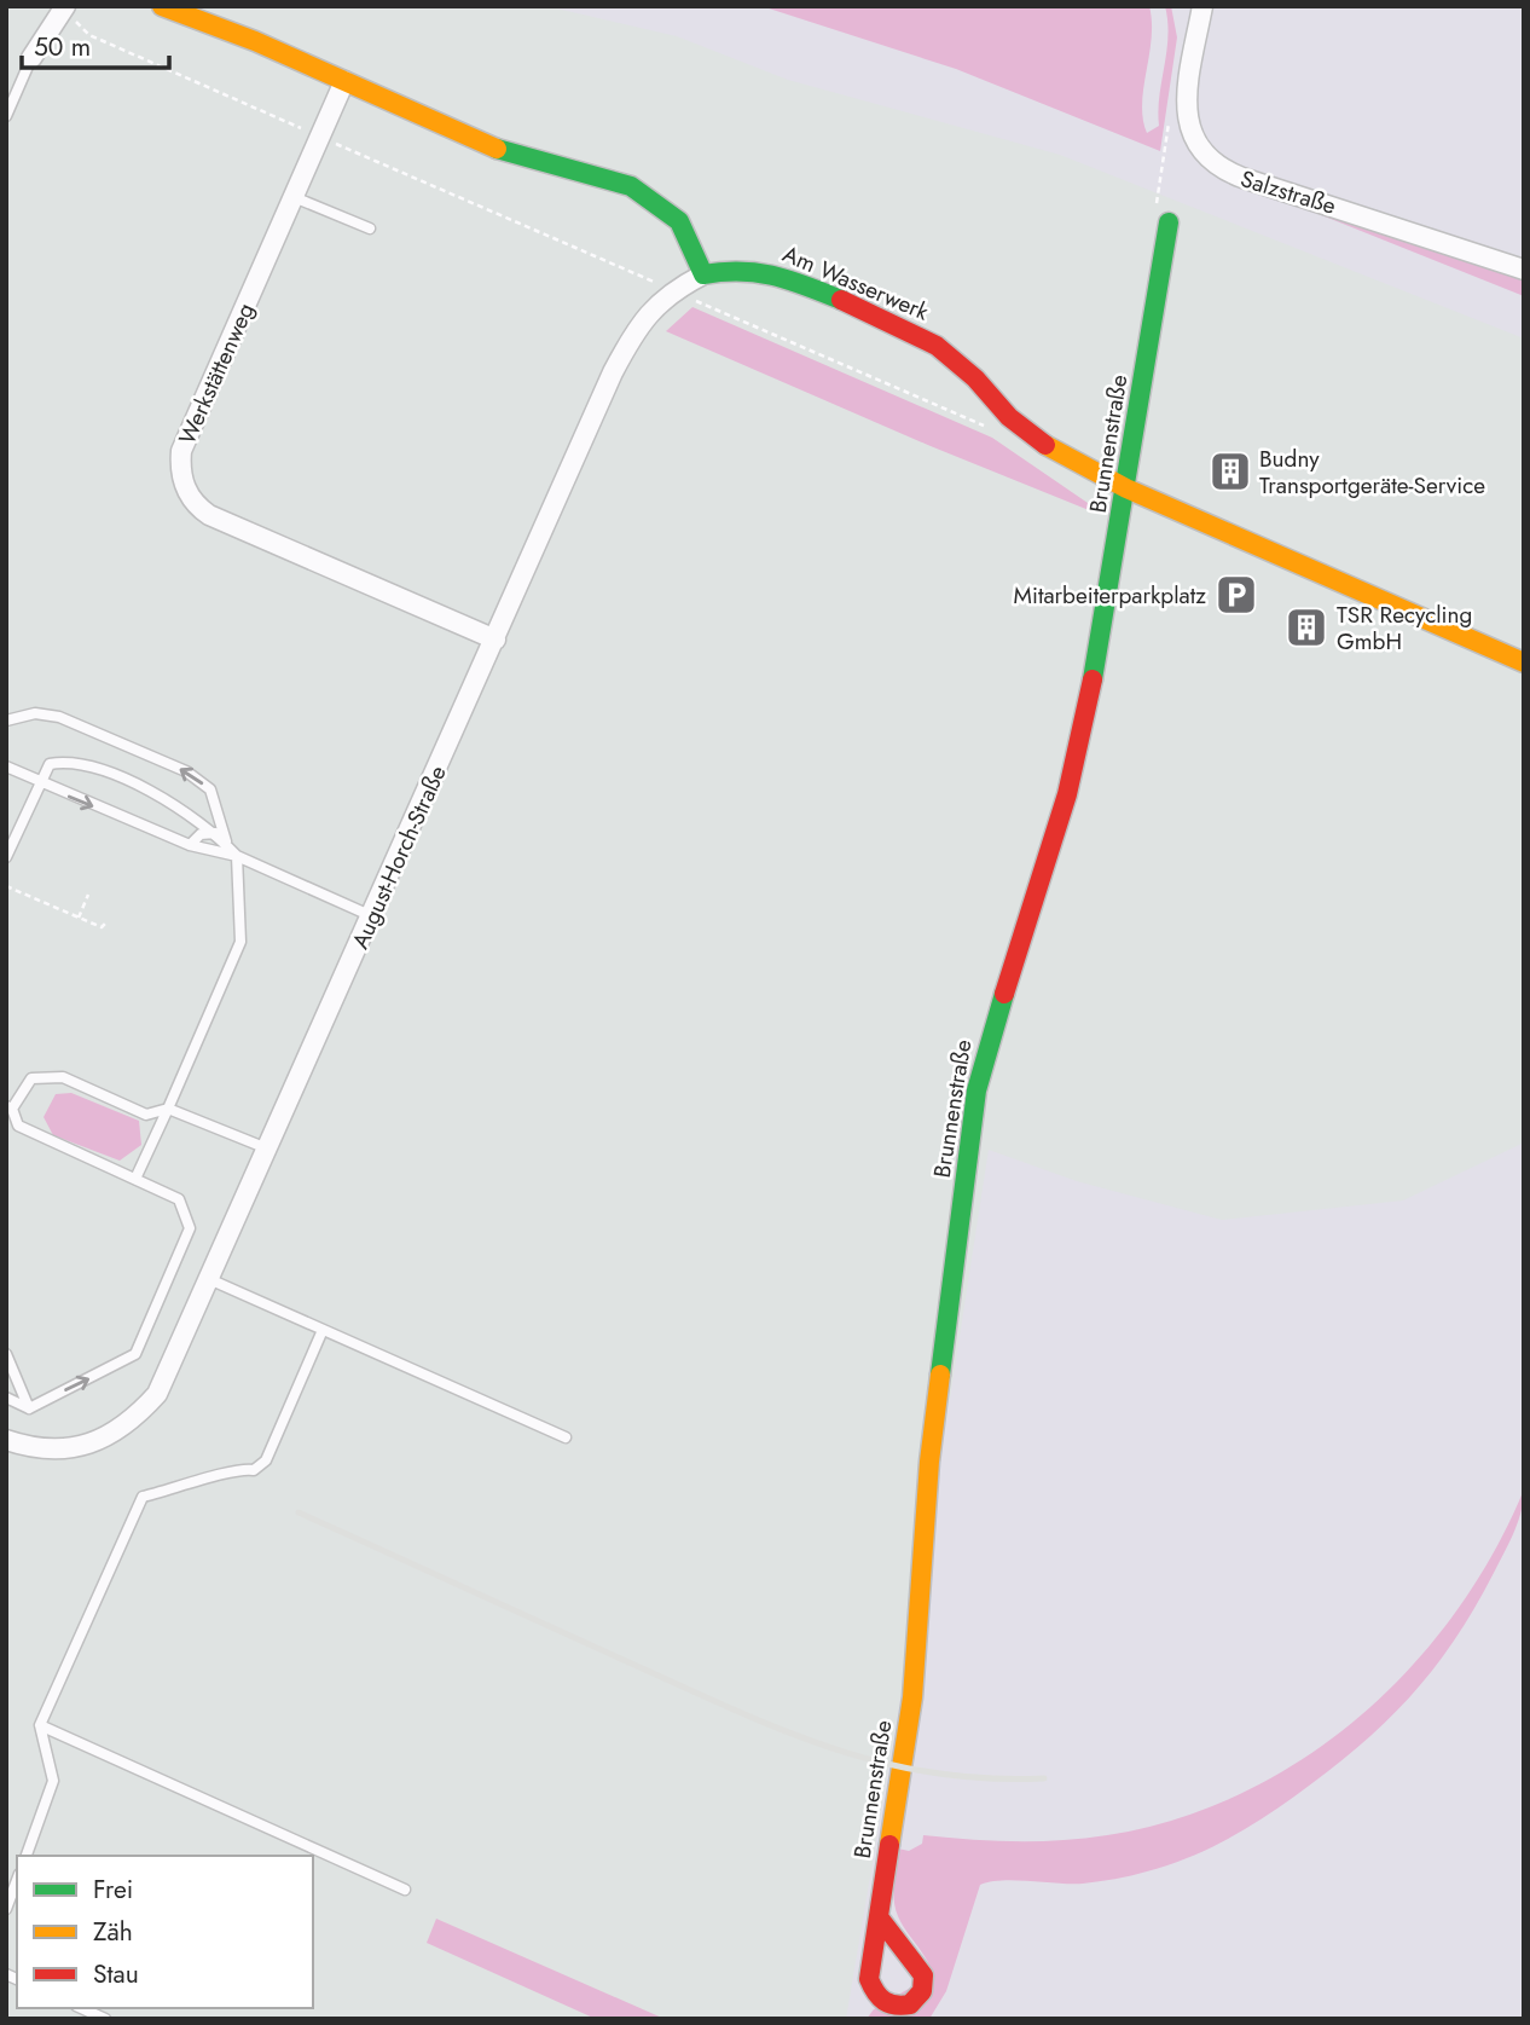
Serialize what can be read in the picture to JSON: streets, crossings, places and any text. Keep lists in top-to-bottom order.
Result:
{
  "streets": {
    "street": [
      "Salzstraße",
      "Am Wasserwerk",
      "Werkstättenweg",
      "Brunnenstraße",
      "August-Horch-Straße"
    ]
  },
  "crossings": [
    ["Am Wasserwerk", "Brunnenstraße"],
    ["Am Wasserwerk", "August-Horch-Straße"],
    ["Werkstättenweg", "August-Horch-Straße"]
  ],
  "places": {
    "building": ["Budny Transportgeräte-Service", "TSR Recycling GmbH"],
    "parking": ["Mitarbeiterparkplatz"]
  },
  "legend": ["Frei", "Zäh", "Stau"],
  "scale_bar": "50 m"
}
